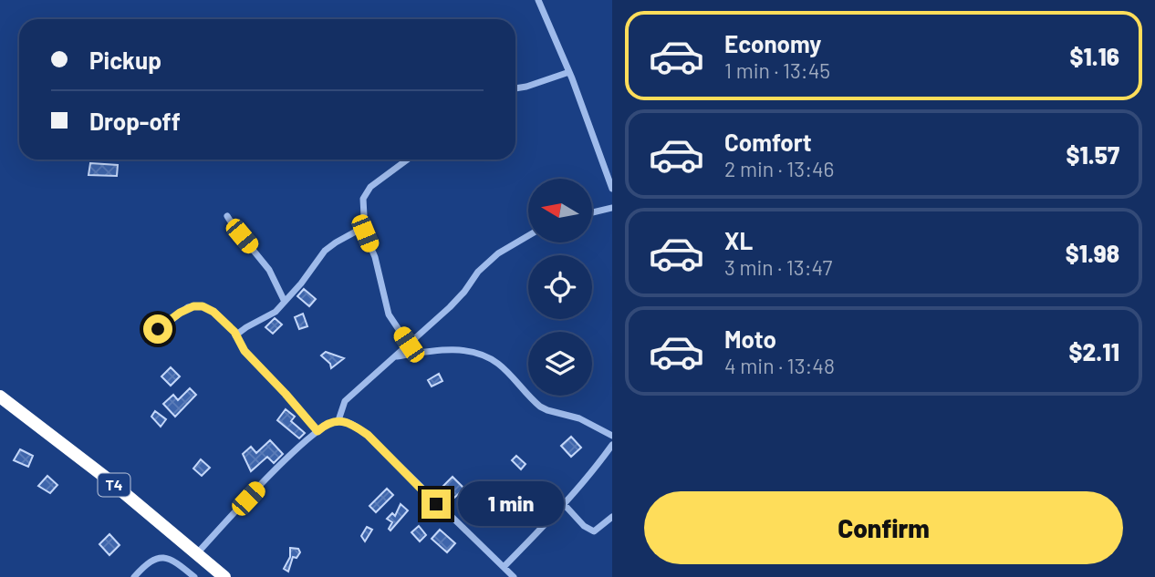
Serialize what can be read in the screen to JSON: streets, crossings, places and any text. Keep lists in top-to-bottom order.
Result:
{
  "streets": {
    "highway": ["T4"]
  },
  "north": "left",
  "page": {
    "list": [
      {
        "name": "Economy",
        "note": "1 min · 13:45",
        "value": "$1.16"
      },
      {
        "name": "Comfort",
        "note": "2 min · 13:46",
        "value": "$1.57"
      },
      {
        "name": "XL",
        "note": "3 min · 13:47",
        "value": "$1.98"
      },
      {
        "name": "Moto",
        "note": "4 min · 13:48",
        "value": "$2.11"
      }
    ],
    "banner": ["Pickup", "Drop-off"],
    "buttons": "Confirm",
    "bubble": "1 min"
  }
}
